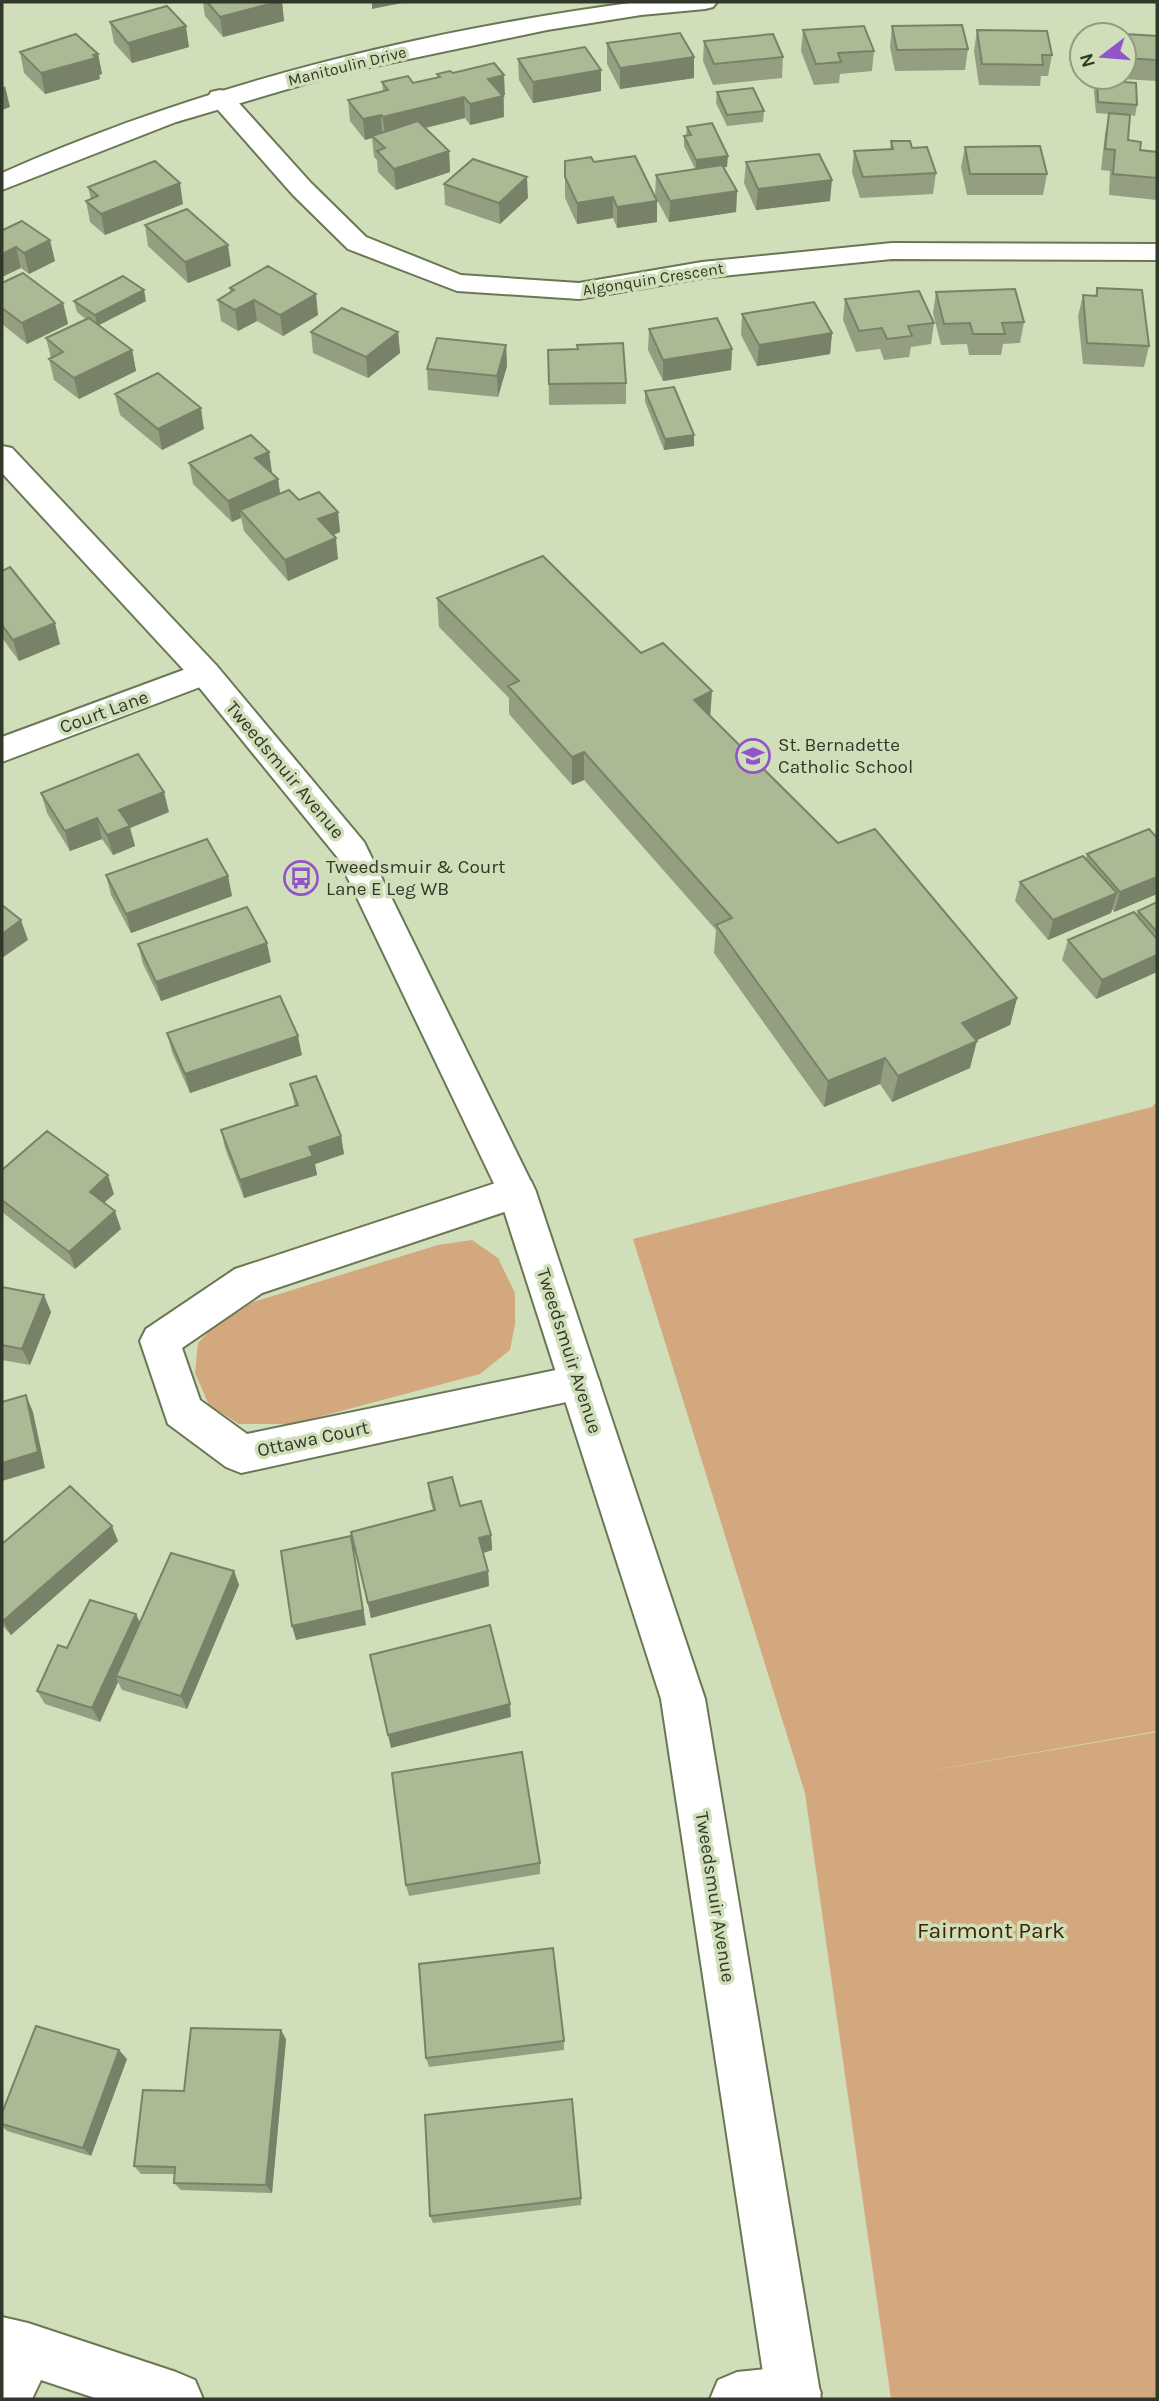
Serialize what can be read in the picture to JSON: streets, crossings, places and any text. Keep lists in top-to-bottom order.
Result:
{
  "streets": {
    "street": [
      "Manitoulin Drive",
      "Algonquin Crescent",
      "Court Lane",
      "Tweedsmuir Avenue",
      "Ottawa Court"
    ]
  },
  "crossings": [
    ["Manitoulin Drive", "Algonquin Crescent"],
    ["Court Lane", "Tweedsmuir Avenue"],
    ["Tweedsmuir Avenue", "Ottawa Court"]
  ],
  "parks": ["Fairmont Park"],
  "places": {
    "school or university": ["St. Bernadette Catholic School"],
    "bus stop": ["Tweedsmuir & Court Lane E Leg WB"]
  },
  "north": "left"
}
